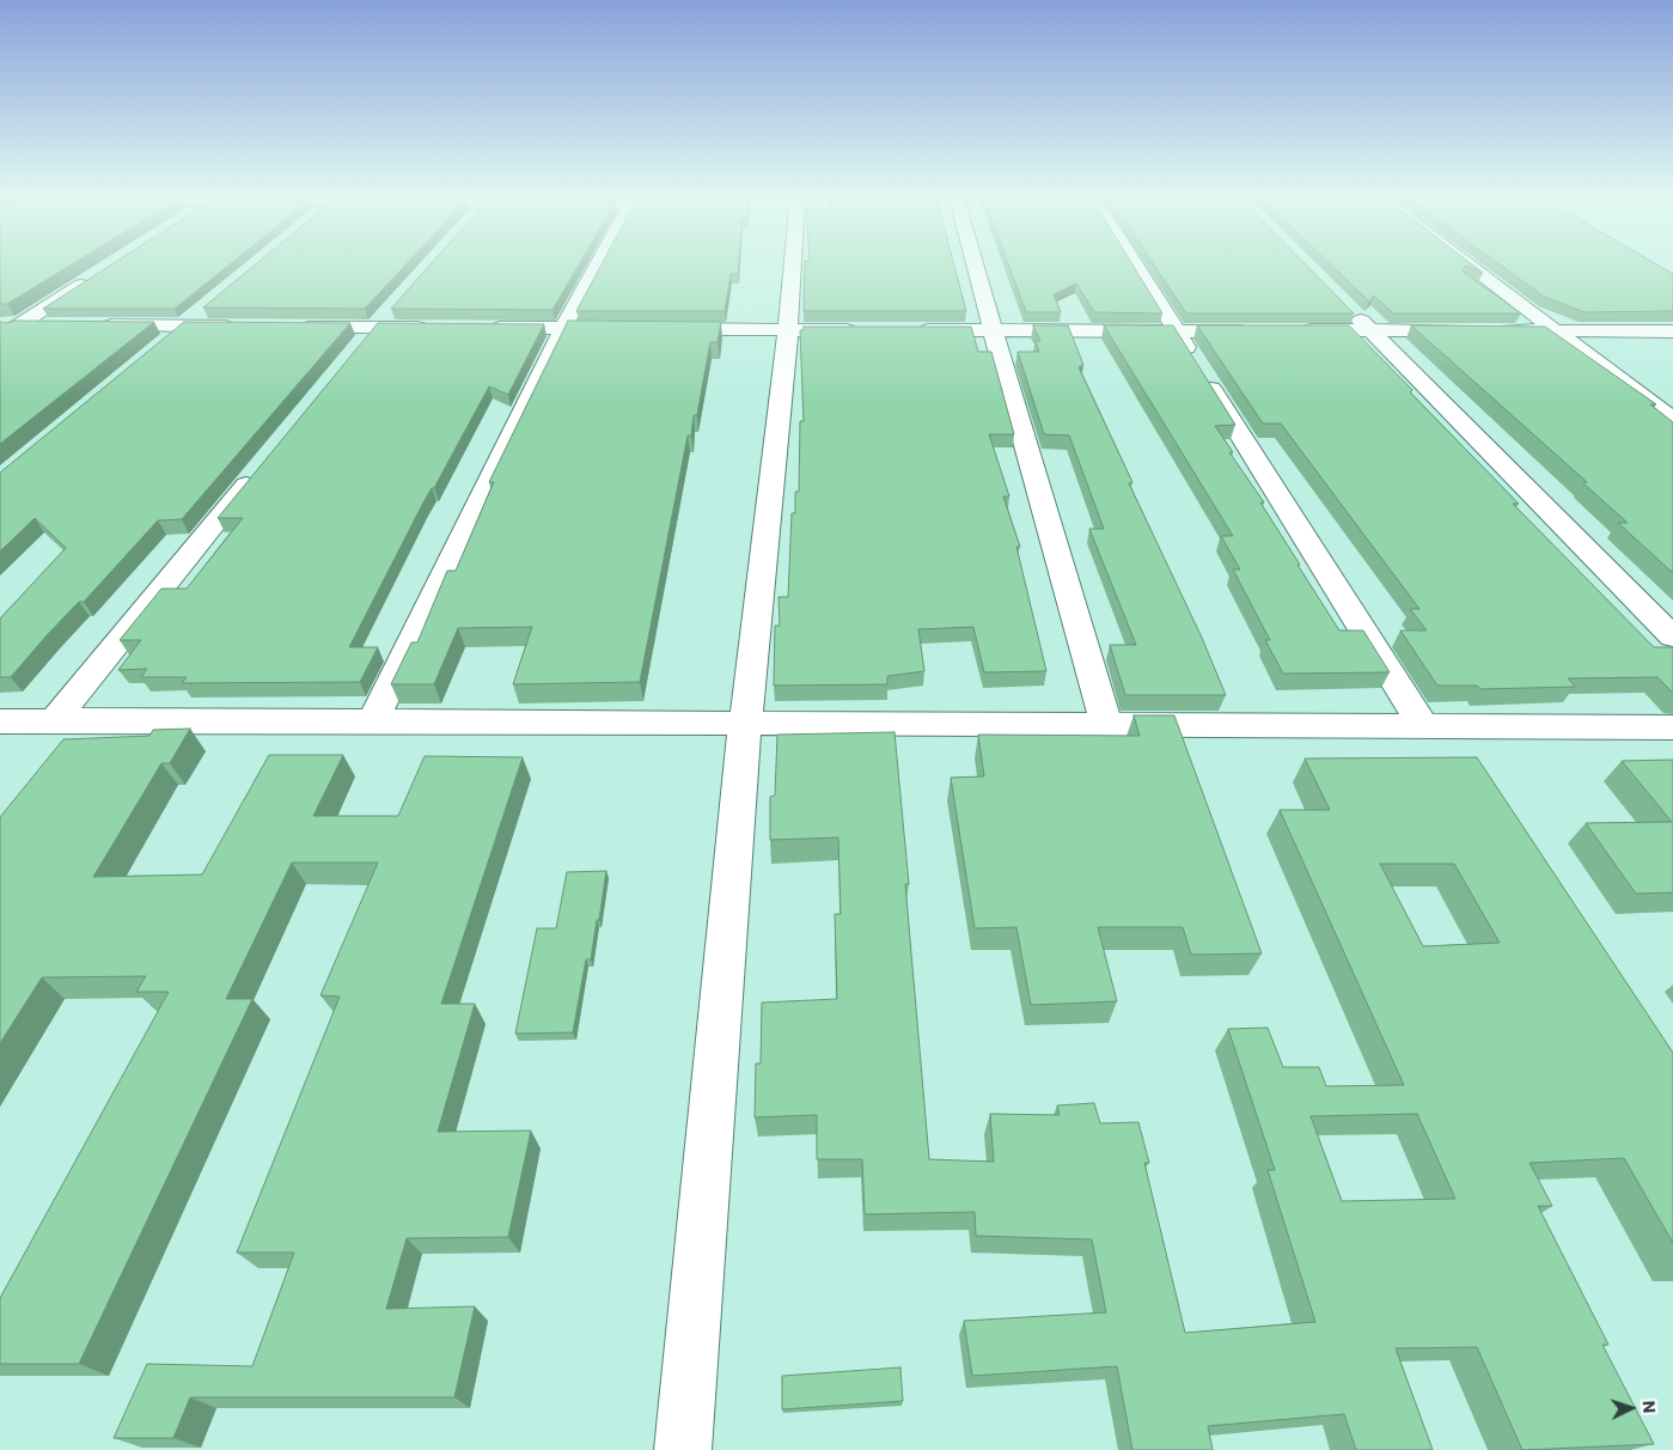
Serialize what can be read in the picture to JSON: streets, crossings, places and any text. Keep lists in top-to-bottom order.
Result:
{
  "north": "right"
}
